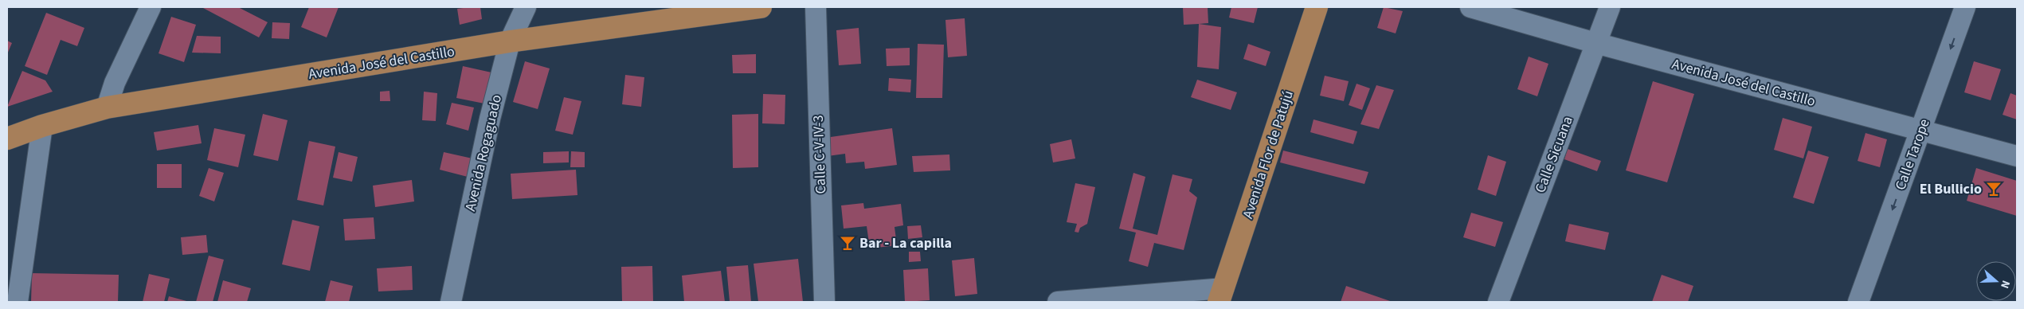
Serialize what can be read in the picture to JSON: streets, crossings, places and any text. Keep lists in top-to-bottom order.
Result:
{
  "streets": {
    "main road": ["Avenida José del Castillo", "Avenida Flor de Patujú"],
    "street": [
      "Avenida Rogaguado",
      "Calle C-V-IV-3",
      "Calle Sicuana",
      "Calle Tarope"
    ]
  },
  "crossings": [
    ["Avenida José del Castillo", "Avenida Rogaguado"],
    ["Avenida José del Castillo", "Calle Sicuana"],
    ["Avenida José del Castillo", "Calle Tarope"]
  ],
  "one_way": ["Calle Tarope"],
  "places": {
    "bar": ["El Bullicio", "Bar - La capilla"]
  },
  "north": "right"
}
